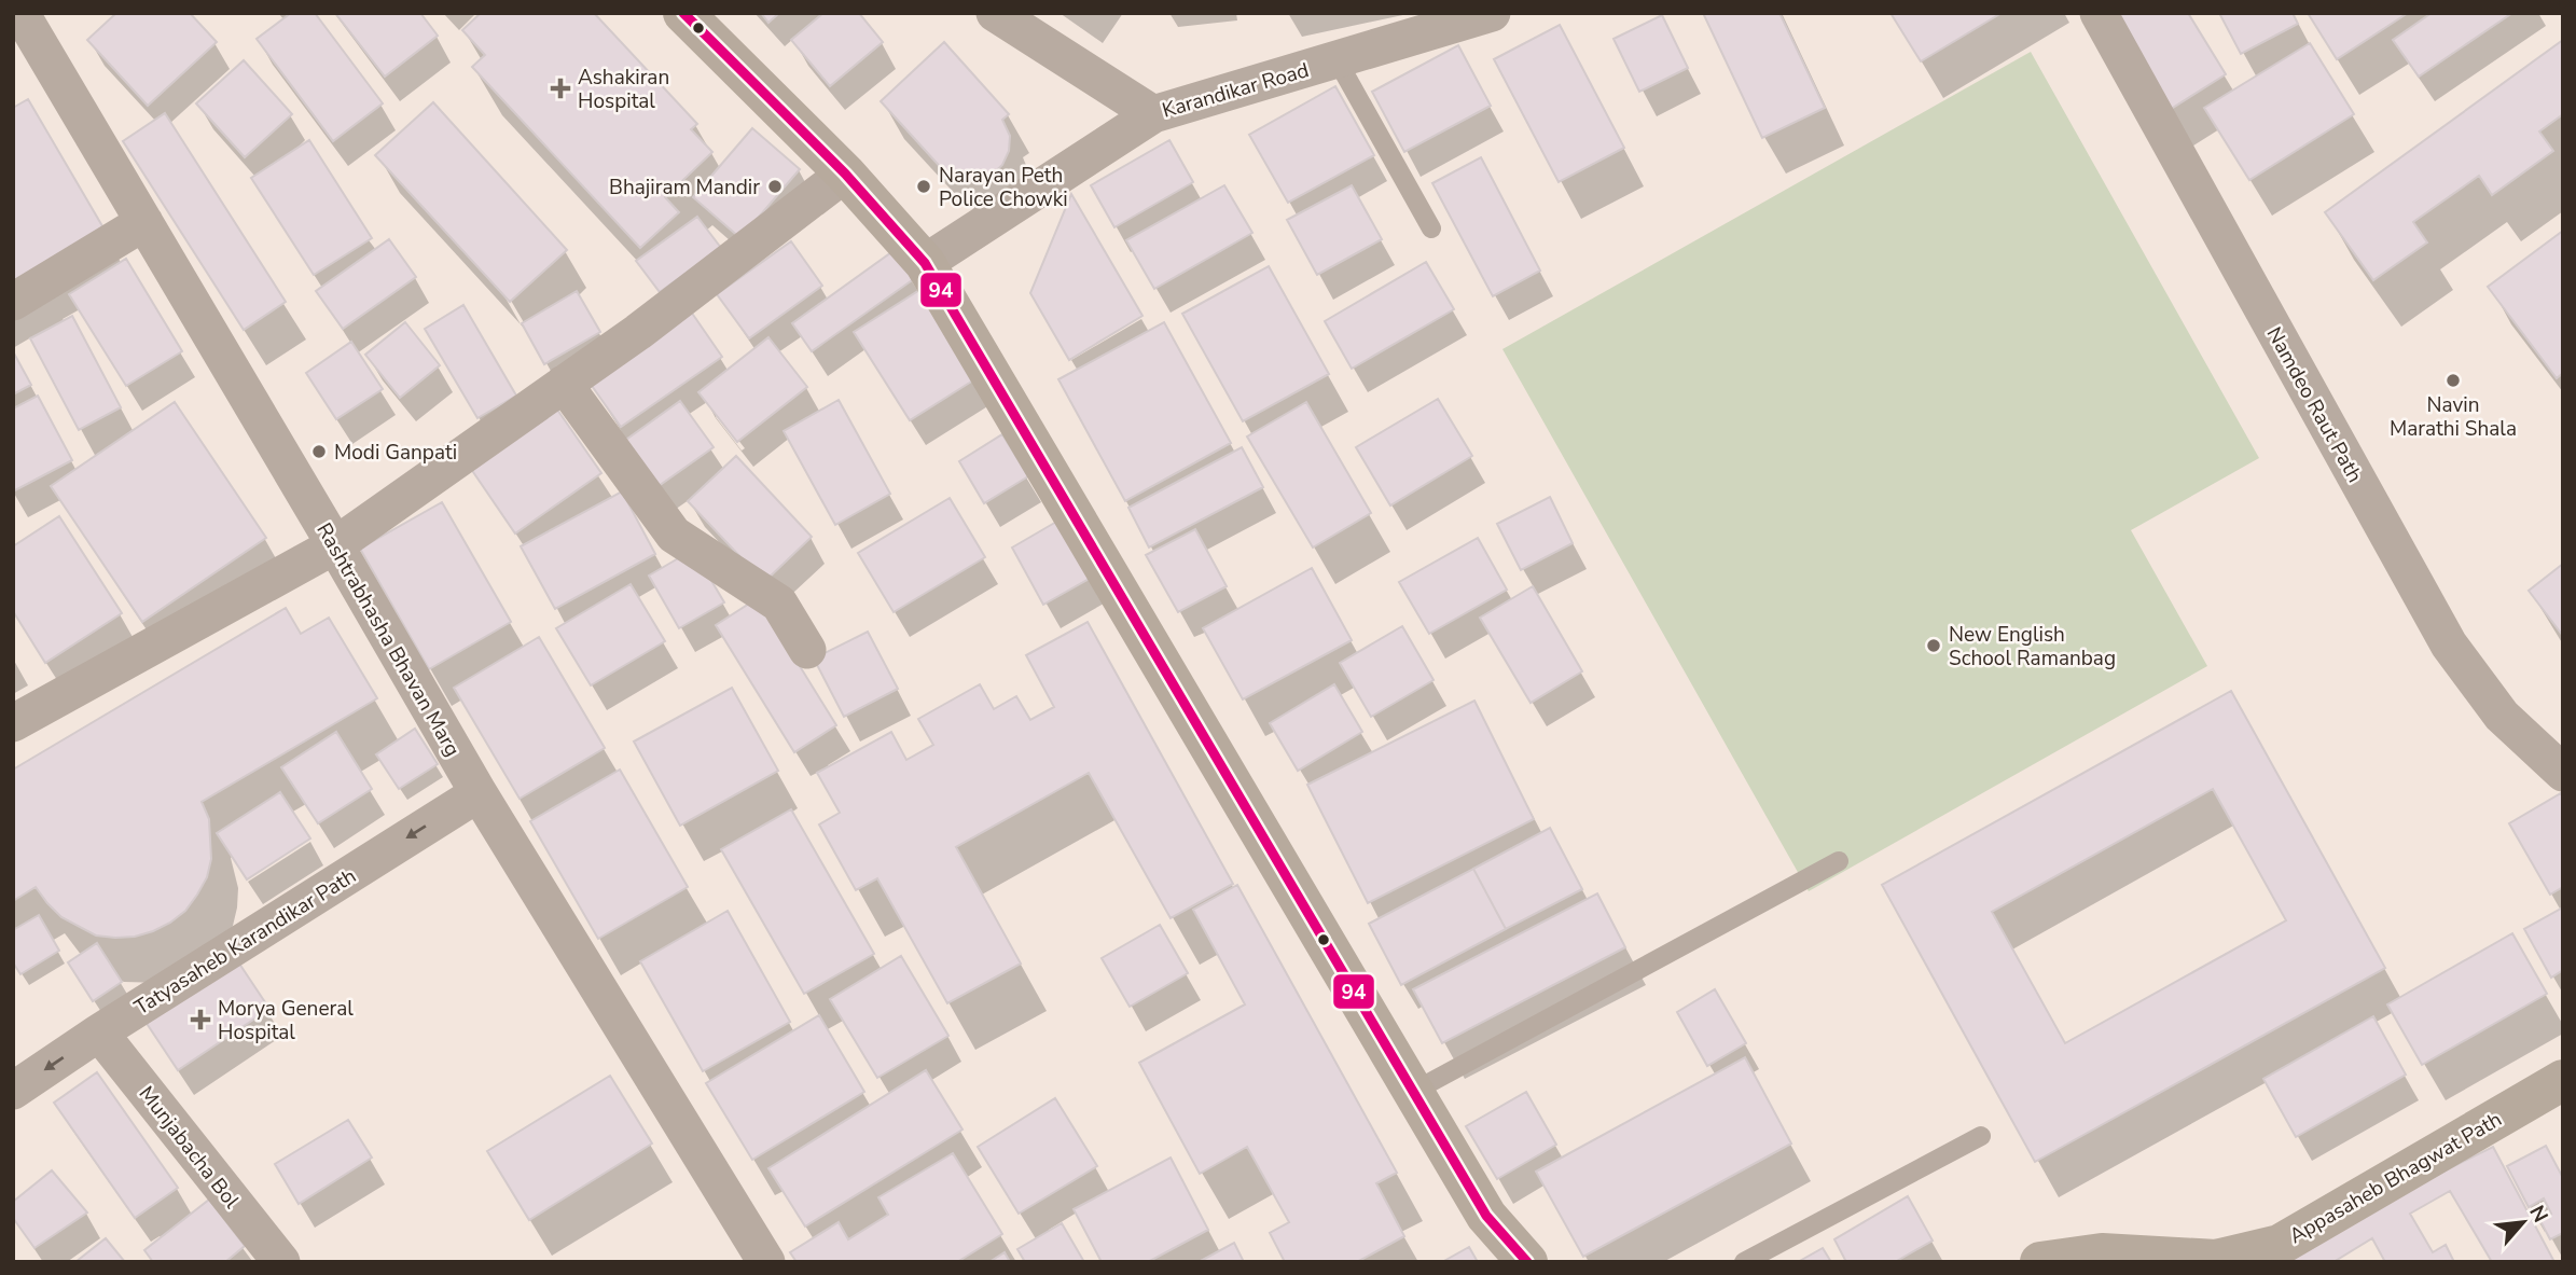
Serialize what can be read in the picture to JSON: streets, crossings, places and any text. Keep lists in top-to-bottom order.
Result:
{
  "streets": {
    "street": [
      "Karandikar Road",
      "Namdeo Raut Path",
      "Rashtrabhasha Bhavan Marg",
      "Tatyasaheb Karandikar Path",
      "Munjabacha Bol",
      "Appasaheb Bhagwat Path"
    ]
  },
  "crossings": [
    ["Rashtrabhasha Bhavan Marg", "Tatyasaheb Karandikar Path"],
    ["Tatyasaheb Karandikar Path", "Munjabacha Bol"]
  ],
  "places": {
    "health": ["Ashakiran Hospital", "Morya General Hospital"],
    "other": [
      "Bhajiram Mandir",
      "Narayan Peth Police Chowki",
      "Navin Marathi Shala",
      "Modi Ganpati",
      "New English School Ramanbag"
    ]
  },
  "lines": ["transit line 94"],
  "north": "top right"
}
